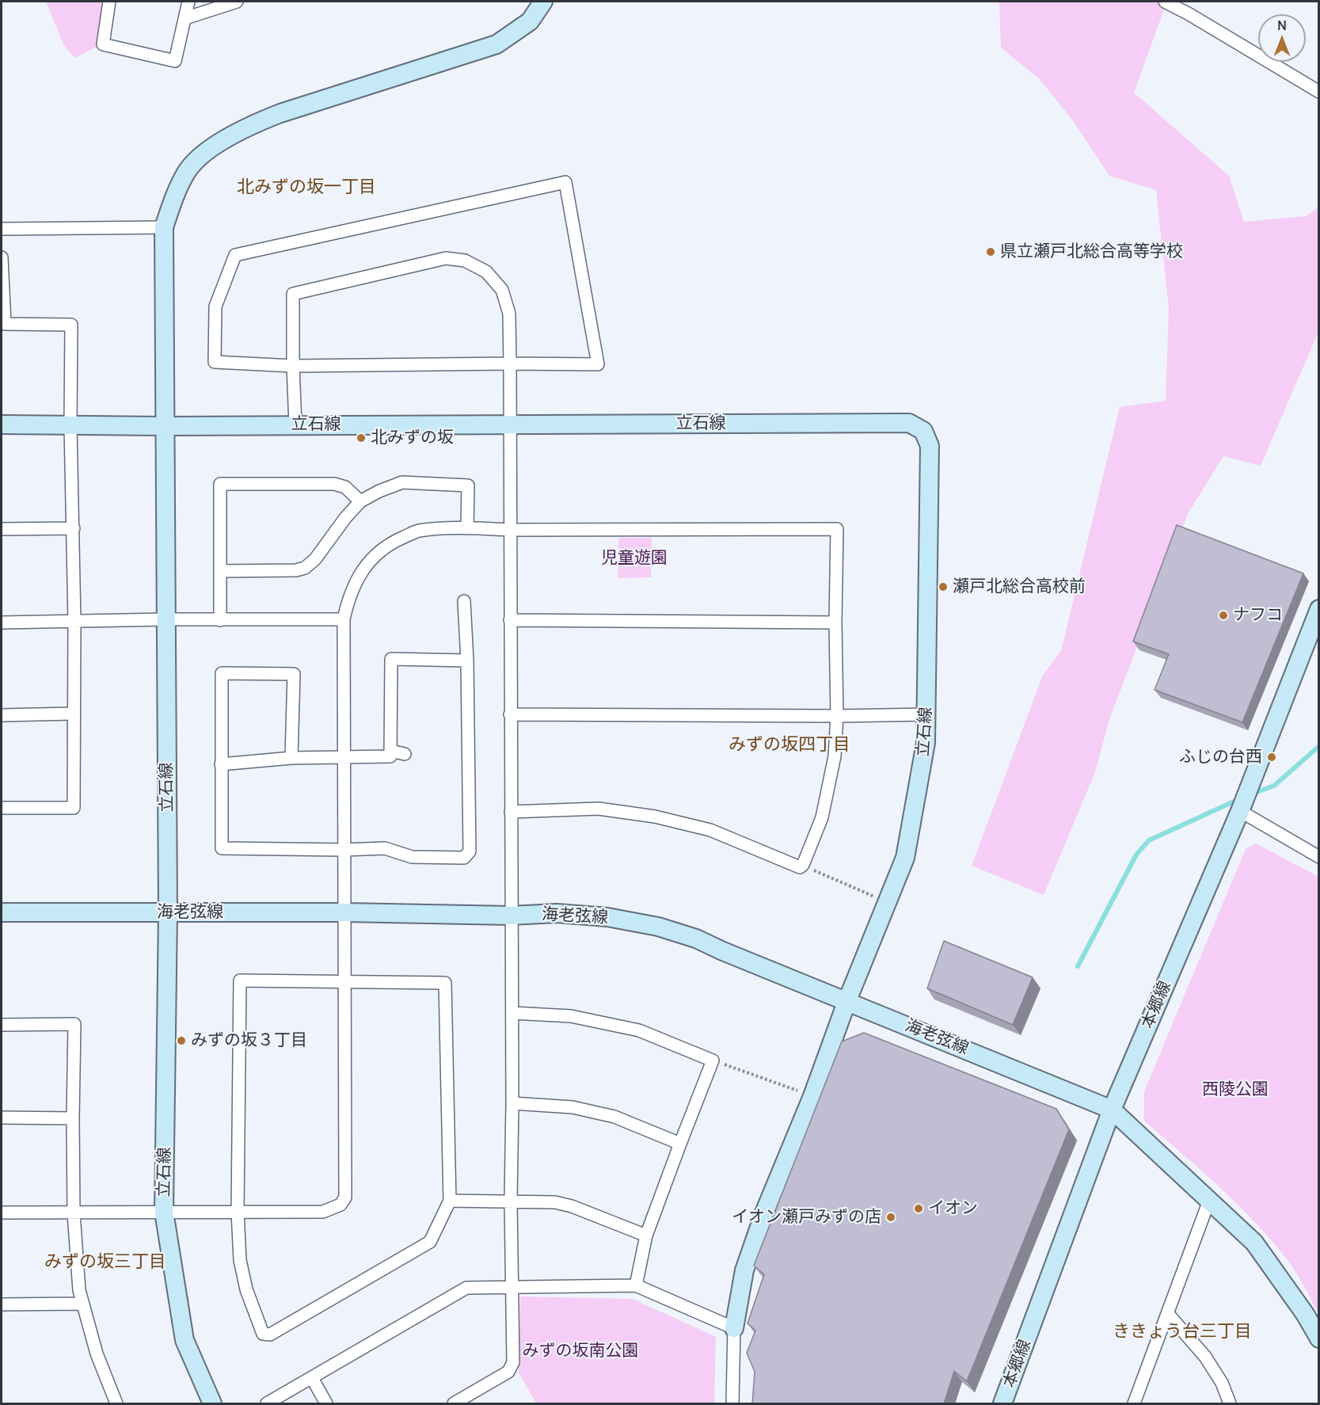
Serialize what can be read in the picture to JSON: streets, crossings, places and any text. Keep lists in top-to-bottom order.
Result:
{
  "streets": {
    "street": ["立石線", "海老弦線", "本郷線"]
  },
  "crossings": [
    ["立石線", "海老弦線"],
    ["海老弦線", "本郷線"]
  ],
  "districts": [
    "北みずの坂一丁目",
    "みずの坂四丁目",
    "みずの坂三丁目",
    "ききょう台三丁目"
  ],
  "parks": ["児童遊園", "西陵公園", "みずの坂南公園"],
  "places": [
    "県立瀬戸北総合高等学校",
    "北みずの坂",
    "瀬戸北総合高校前",
    "ナフコ",
    "ふじの台西",
    "みずの坂３丁目",
    "イオン",
    "イオン瀬戸みずの店"
  ],
  "north": "top"
}
